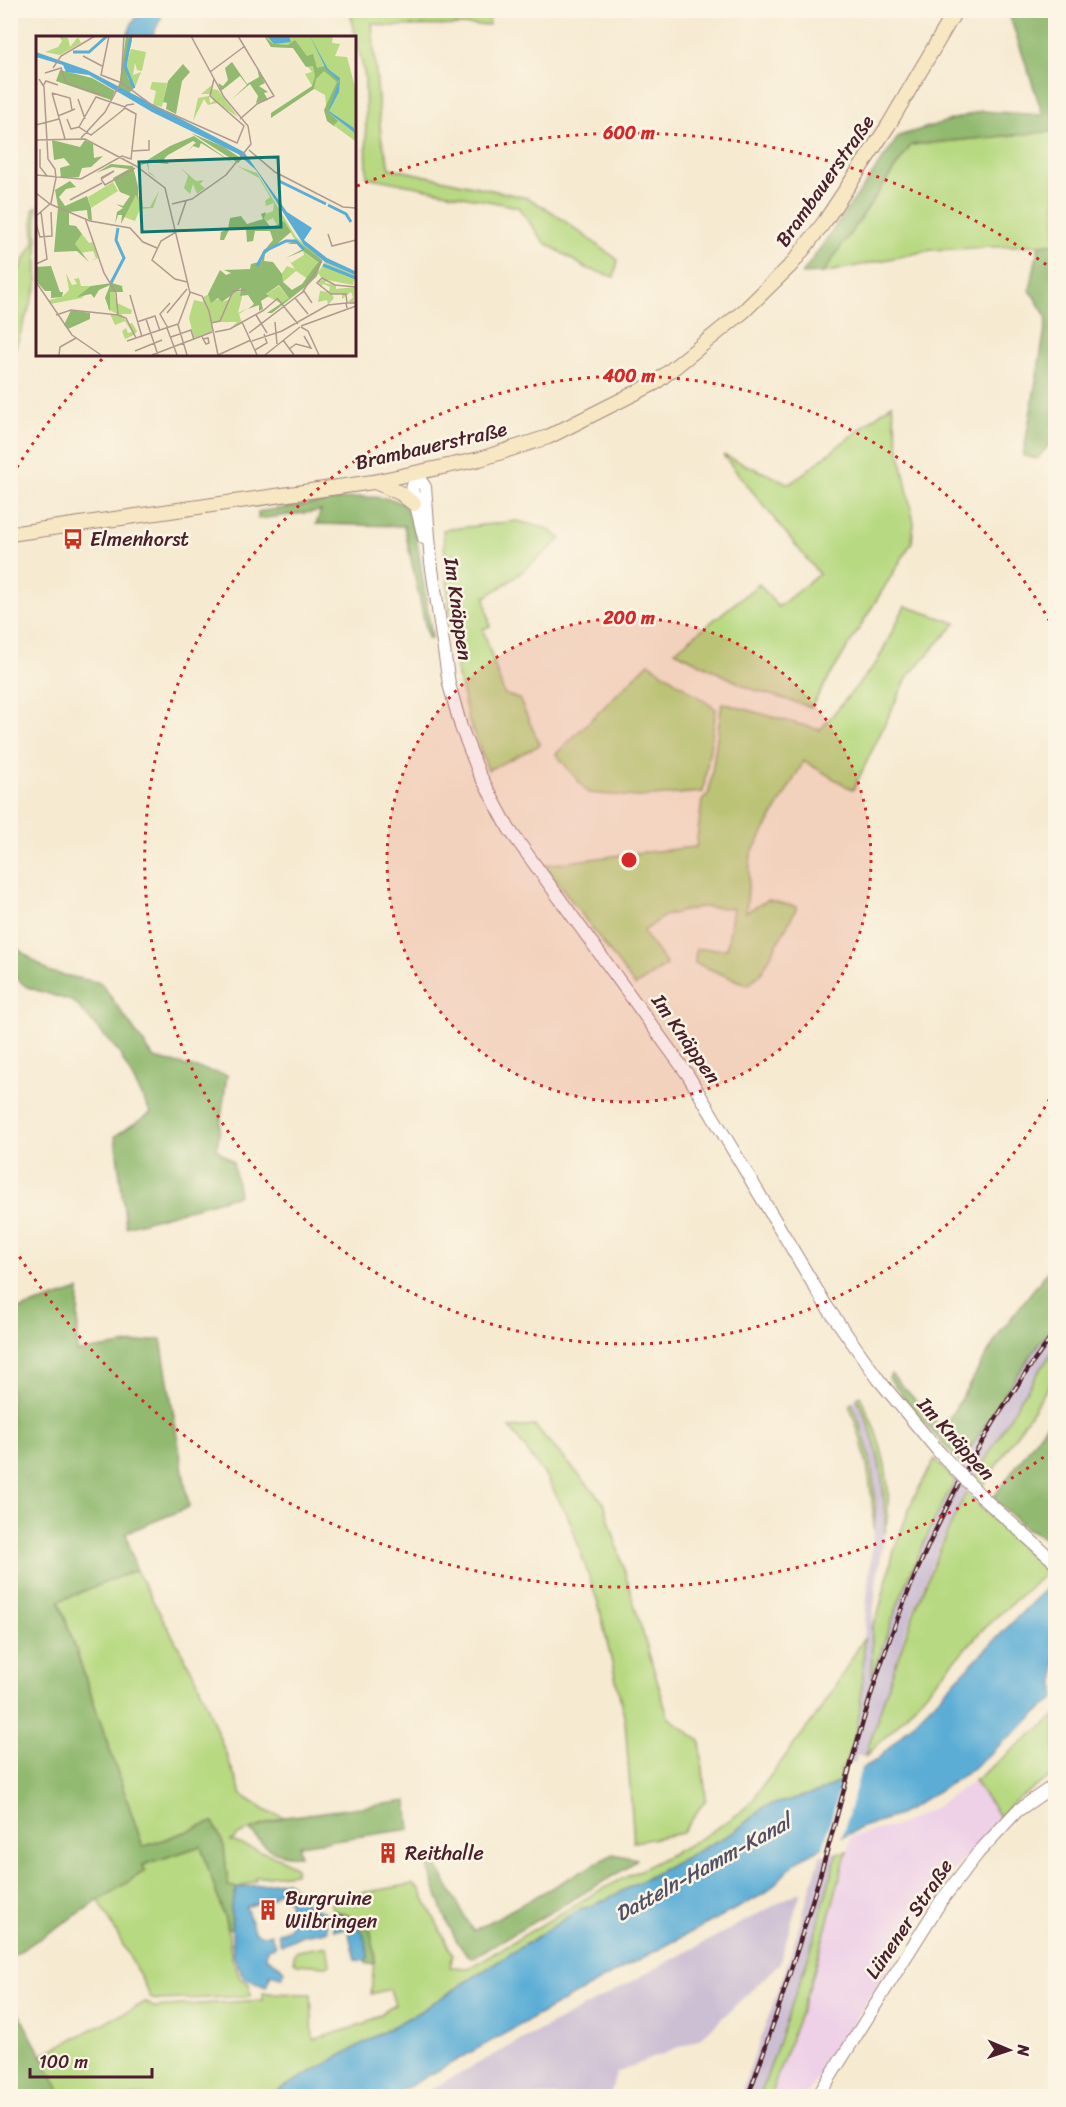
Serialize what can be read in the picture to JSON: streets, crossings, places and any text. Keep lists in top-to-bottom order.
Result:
{
  "streets": {
    "main road": ["Brambauerstraße"],
    "street": ["Im Knäppen", "Lünener Straße"]
  },
  "crossings": [
    ["Brambauerstraße", "Im Knäppen"]
  ],
  "water": ["Datteln-Hamm-Kanal"],
  "places": {
    "bus stop": ["Elmenhorst"],
    "building": ["Reithalle", "Burgruine Wilbringen"]
  },
  "scale_bar": "100 m",
  "north": "right",
  "rings": ["600 m", "400 m", "200 m"]
}
